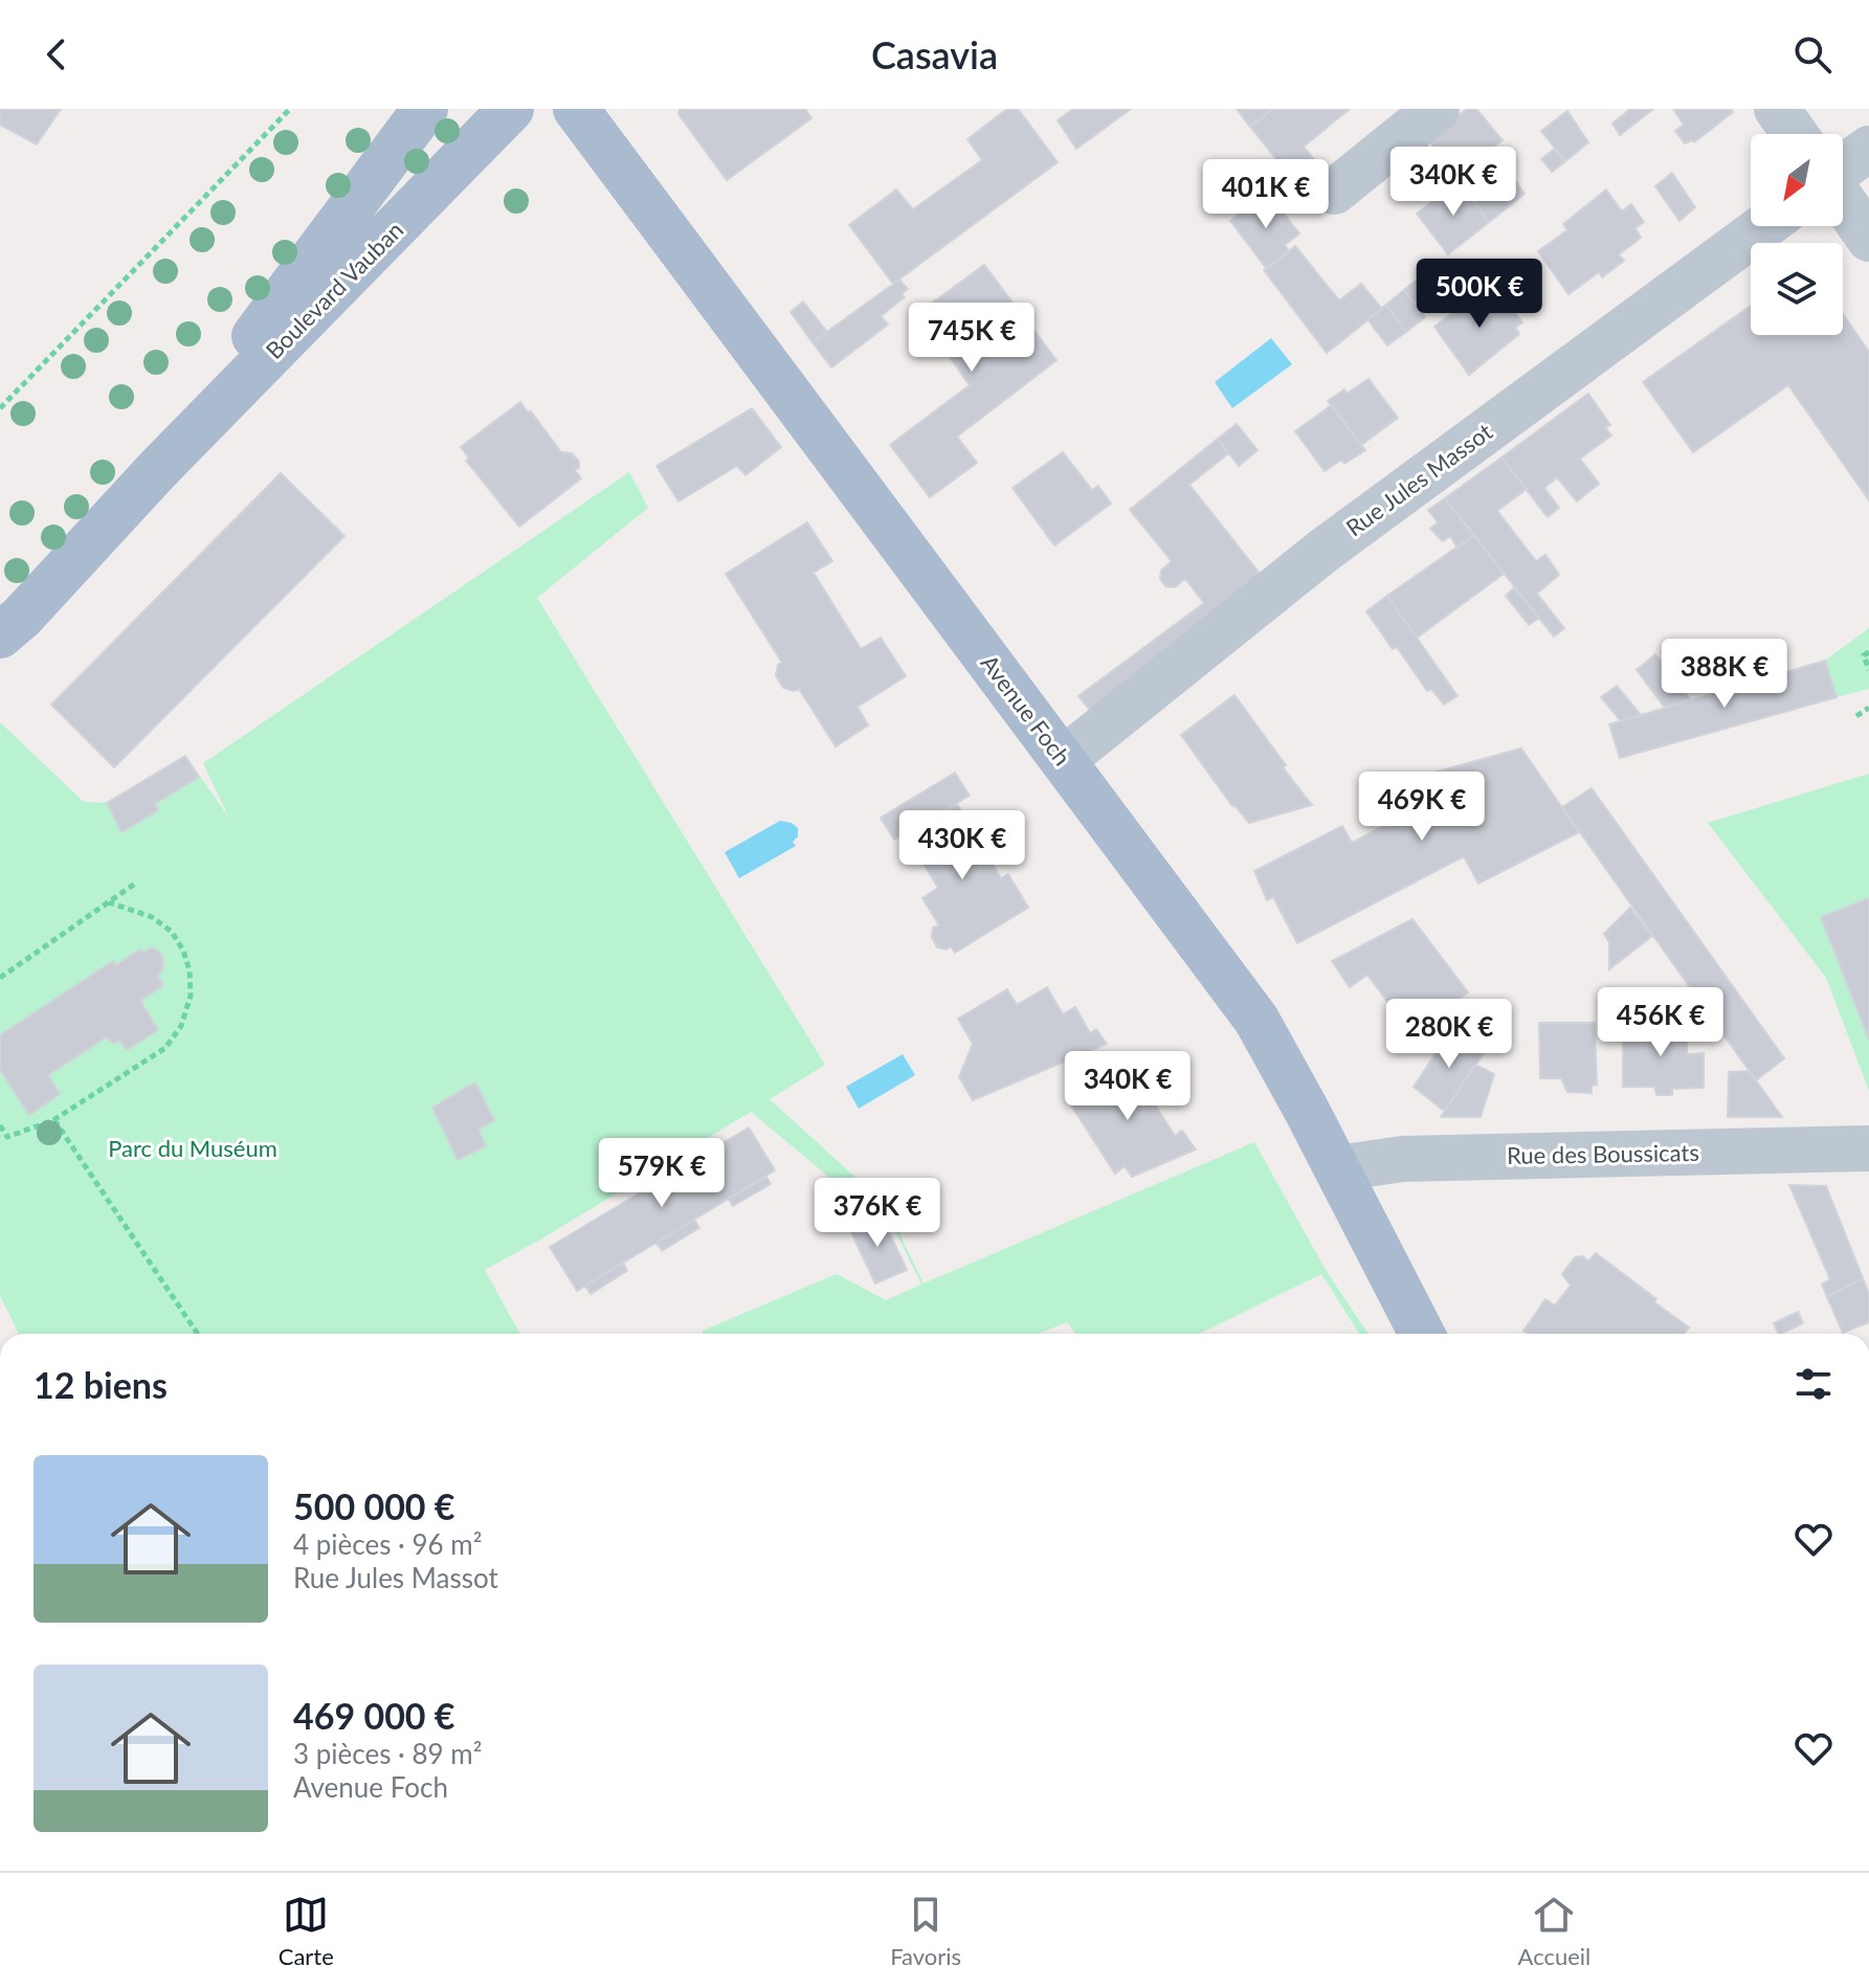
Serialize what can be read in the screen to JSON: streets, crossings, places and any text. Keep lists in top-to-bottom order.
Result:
{
  "streets": {
    "main road": ["Boulevard Vauban", "Avenue Foch"],
    "street": ["Rue Jules Massot", "Rue des Boussicats"]
  },
  "crossings": [
    ["Rue Jules Massot", "Avenue Foch"],
    ["Avenue Foch", "Rue des Boussicats"]
  ],
  "parks": ["Parc du Muséum"],
  "north": "bottom left",
  "page": {
    "header": "Casavia",
    "price": [
      "340K €",
      "401K €",
      "500K €",
      "745K €",
      "388K €",
      "469K €",
      "430K €",
      "456K €",
      "280K €",
      "340K €",
      "579K €",
      "376K €"
    ],
    "heading": "12 biens",
    "list": [
      {
        "name": "500 000 €",
        "note": "4 pièces · 96 m² · Rue Jules Massot"
      },
      {
        "name": "469 000 €",
        "note": "3 pièces · 89 m² · Avenue Foch"
      }
    ],
    "tabs": ["Carte", "Favoris", "Accueil"]
  }
}
